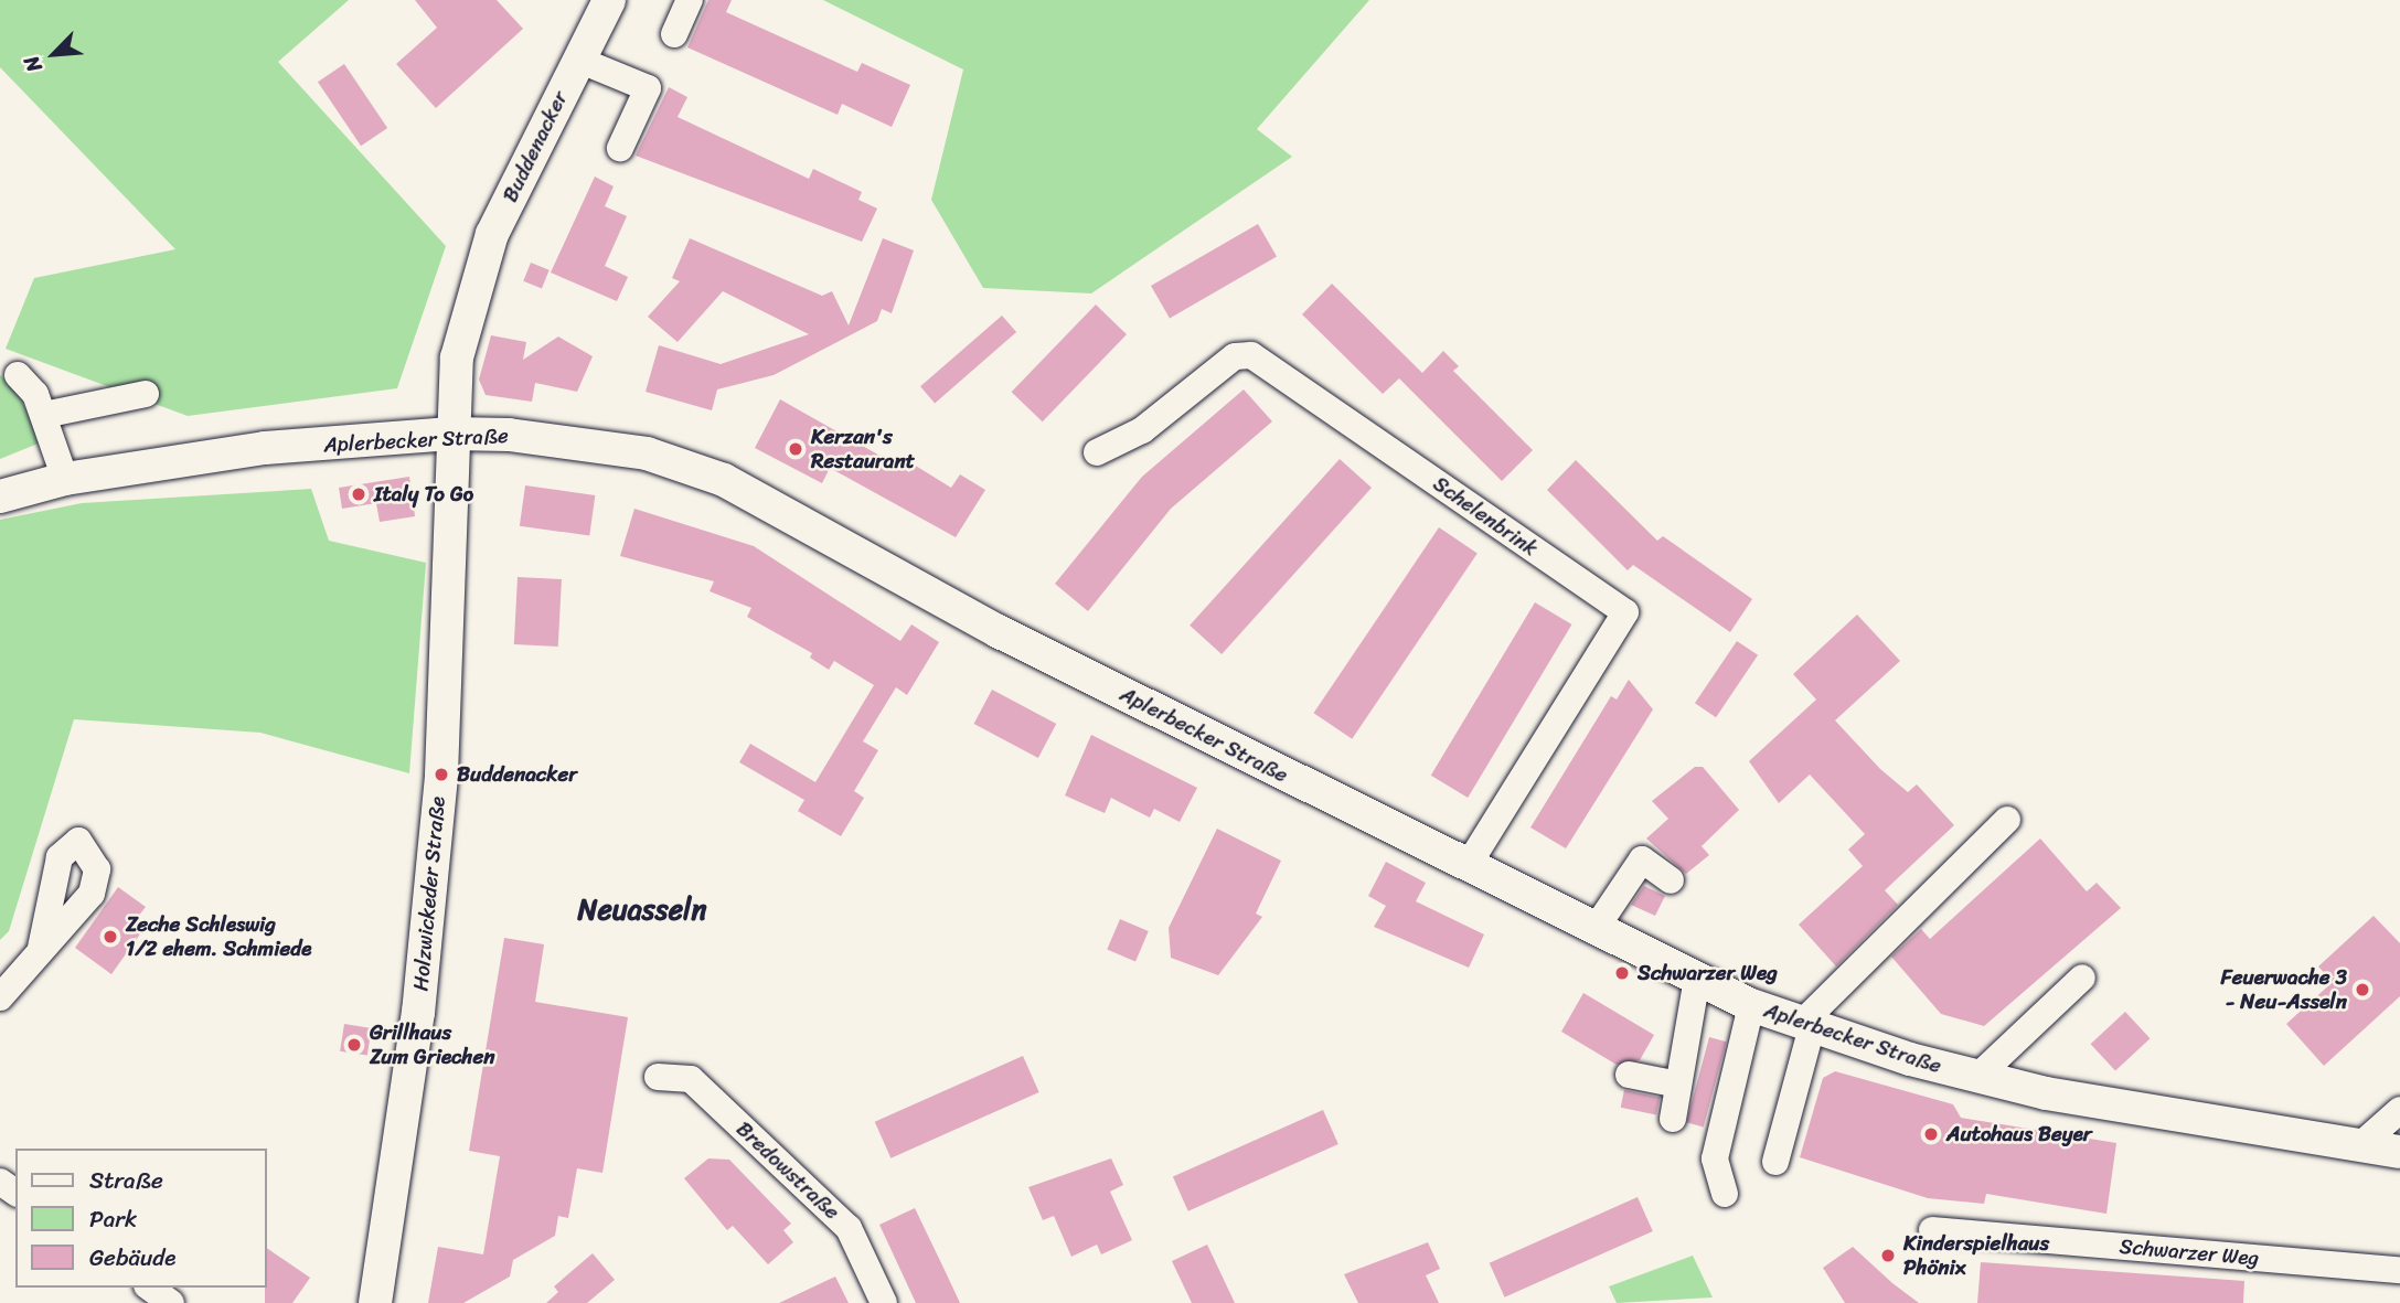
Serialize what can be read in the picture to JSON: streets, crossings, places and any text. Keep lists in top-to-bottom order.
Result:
{
  "streets": {
    "main road": ["Buddenacker", "Aplerbecker Straße", "Holzwickeder Straße"],
    "street": ["Schelenbrink", "Bredowstraße", "Schwarzer Weg"]
  },
  "crossings": [
    ["Buddenacker", "Aplerbecker Straße"],
    ["Buddenacker", "Holzwickeder Straße"],
    ["Aplerbecker Straße", "Schelenbrink"],
    ["Aplerbecker Straße", "Holzwickeder Straße"]
  ],
  "districts": ["Neuasseln"],
  "places": [
    "Kerzan's Restaurant",
    "Italy To Go",
    "Buddenacker",
    "Zeche Schleswig 1/2 ehem. Schmiede",
    "Schwarzer Weg",
    "Feuerwache 3 - Neu-Asseln",
    "Grillhaus Zum Griechen",
    "Autohaus Beyer",
    "Kinderspielhaus Phönix"
  ],
  "legend": ["Straße", "Park", "Gebäude"],
  "north": "bottom left"
}
